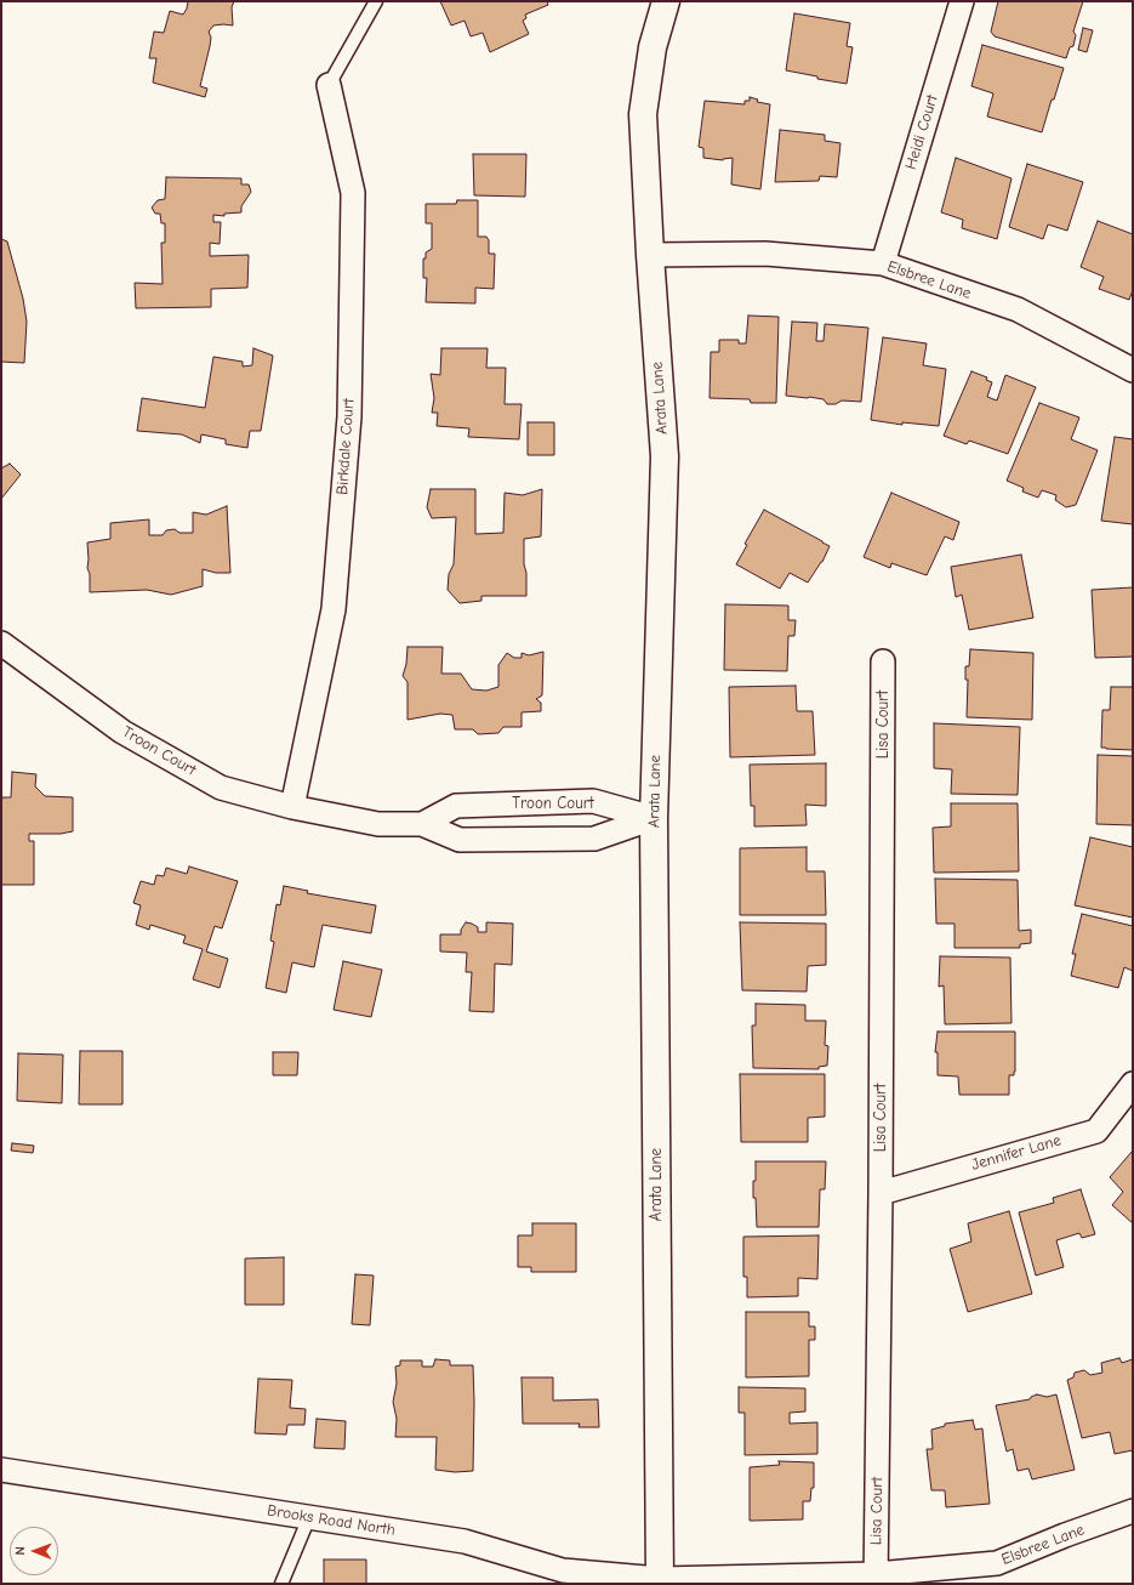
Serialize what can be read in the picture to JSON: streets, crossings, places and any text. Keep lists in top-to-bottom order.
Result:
{
  "streets": {
    "street": [
      "Heidi Court",
      "Elsbree Lane",
      "Arata Lane",
      "Birkdale Court",
      "Lisa Court",
      "Troon Court",
      "Jennifer Lane",
      "Brooks Road North"
    ]
  },
  "crossings": [
    ["Heidi Court", "Elsbree Lane"],
    ["Elsbree Lane", "Arata Lane"],
    ["Elsbree Lane", "Lisa Court"],
    ["Elsbree Lane", "Brooks Road North"],
    ["Arata Lane", "Troon Court"],
    ["Arata Lane", "Brooks Road North"],
    ["Birkdale Court", "Troon Court"],
    ["Lisa Court", "Jennifer Lane"]
  ],
  "north": "left"
}
